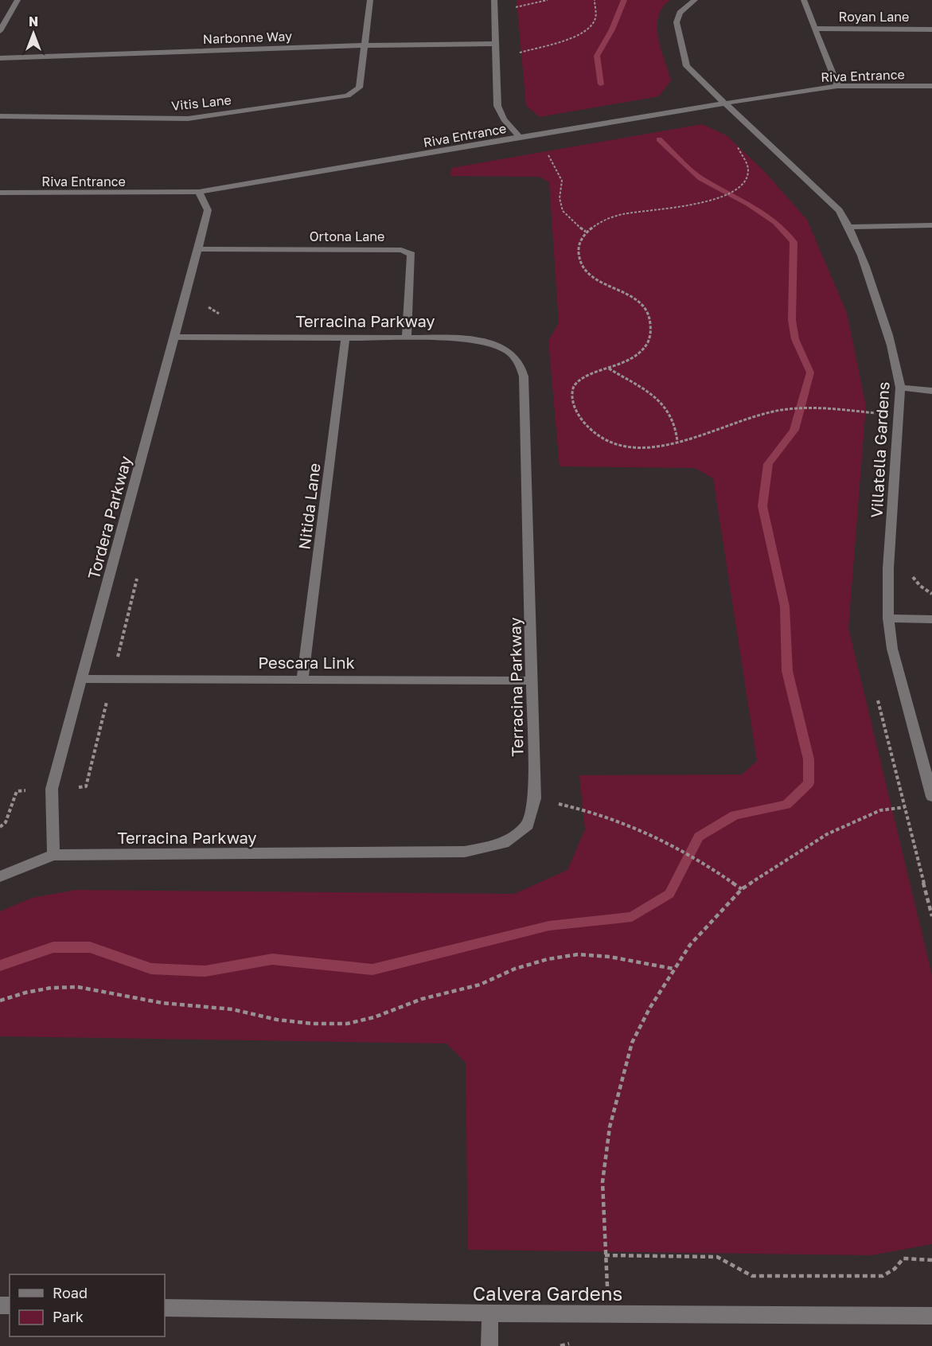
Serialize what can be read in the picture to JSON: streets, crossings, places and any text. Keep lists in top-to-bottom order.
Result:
{
  "streets": {
    "street": [
      "Royan Lane",
      "Narbonne Way",
      "Riva Entrance",
      "Vitis Lane",
      "Ortona Lane",
      "Terracina Parkway",
      "Villatella Gardens",
      "Nitida Lane",
      "Tordera Parkway",
      "Pescara Link",
      "Calvera Gardens"
    ]
  },
  "crossings": [
    ["Narbonne Way", "Vitis Lane"],
    ["Riva Entrance", "Villatella Gardens"],
    ["Riva Entrance", "Tordera Parkway"],
    ["Ortona Lane", "Terracina Parkway"],
    ["Ortona Lane", "Tordera Parkway"],
    ["Terracina Parkway", "Nitida Lane"],
    ["Terracina Parkway", "Tordera Parkway"],
    ["Terracina Parkway", "Pescara Link"],
    ["Nitida Lane", "Pescara Link"],
    ["Tordera Parkway", "Pescara Link"]
  ],
  "legend": ["Road", "Park"],
  "north": "top"
}
